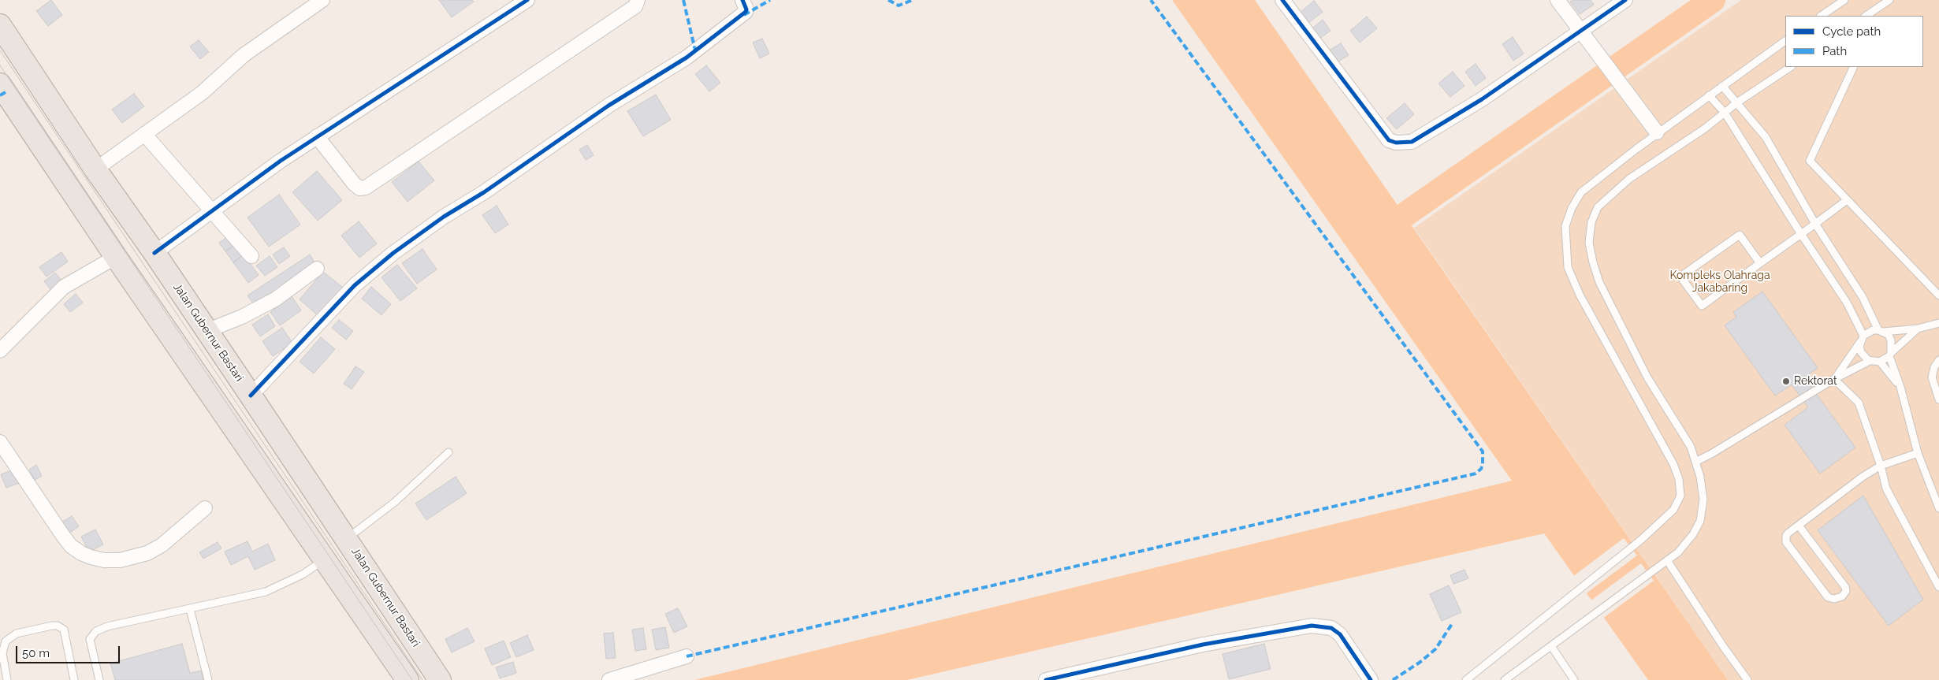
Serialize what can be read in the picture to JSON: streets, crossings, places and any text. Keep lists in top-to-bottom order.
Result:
{
  "streets": {
    "highway": ["Jalan Gubernur Bastari"]
  },
  "parks": ["Kompleks Olahraga Jakabaring"],
  "places": ["Rektorat"],
  "legend": ["Cycle path", "Path"],
  "scale_bar": "50 m"
}
